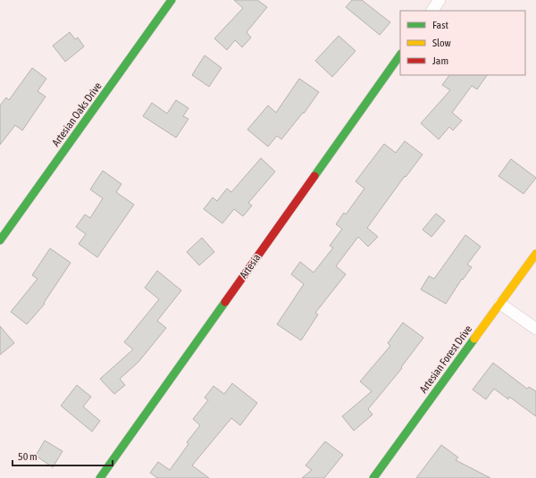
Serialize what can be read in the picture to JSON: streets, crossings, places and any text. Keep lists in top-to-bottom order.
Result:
{
  "streets": {
    "street": ["Artesian Oaks Drive", "Artesia", "Artesian Forest Drive"]
  },
  "legend": ["Fast", "Slow", "Jam"],
  "scale_bar": "50 m"
}
